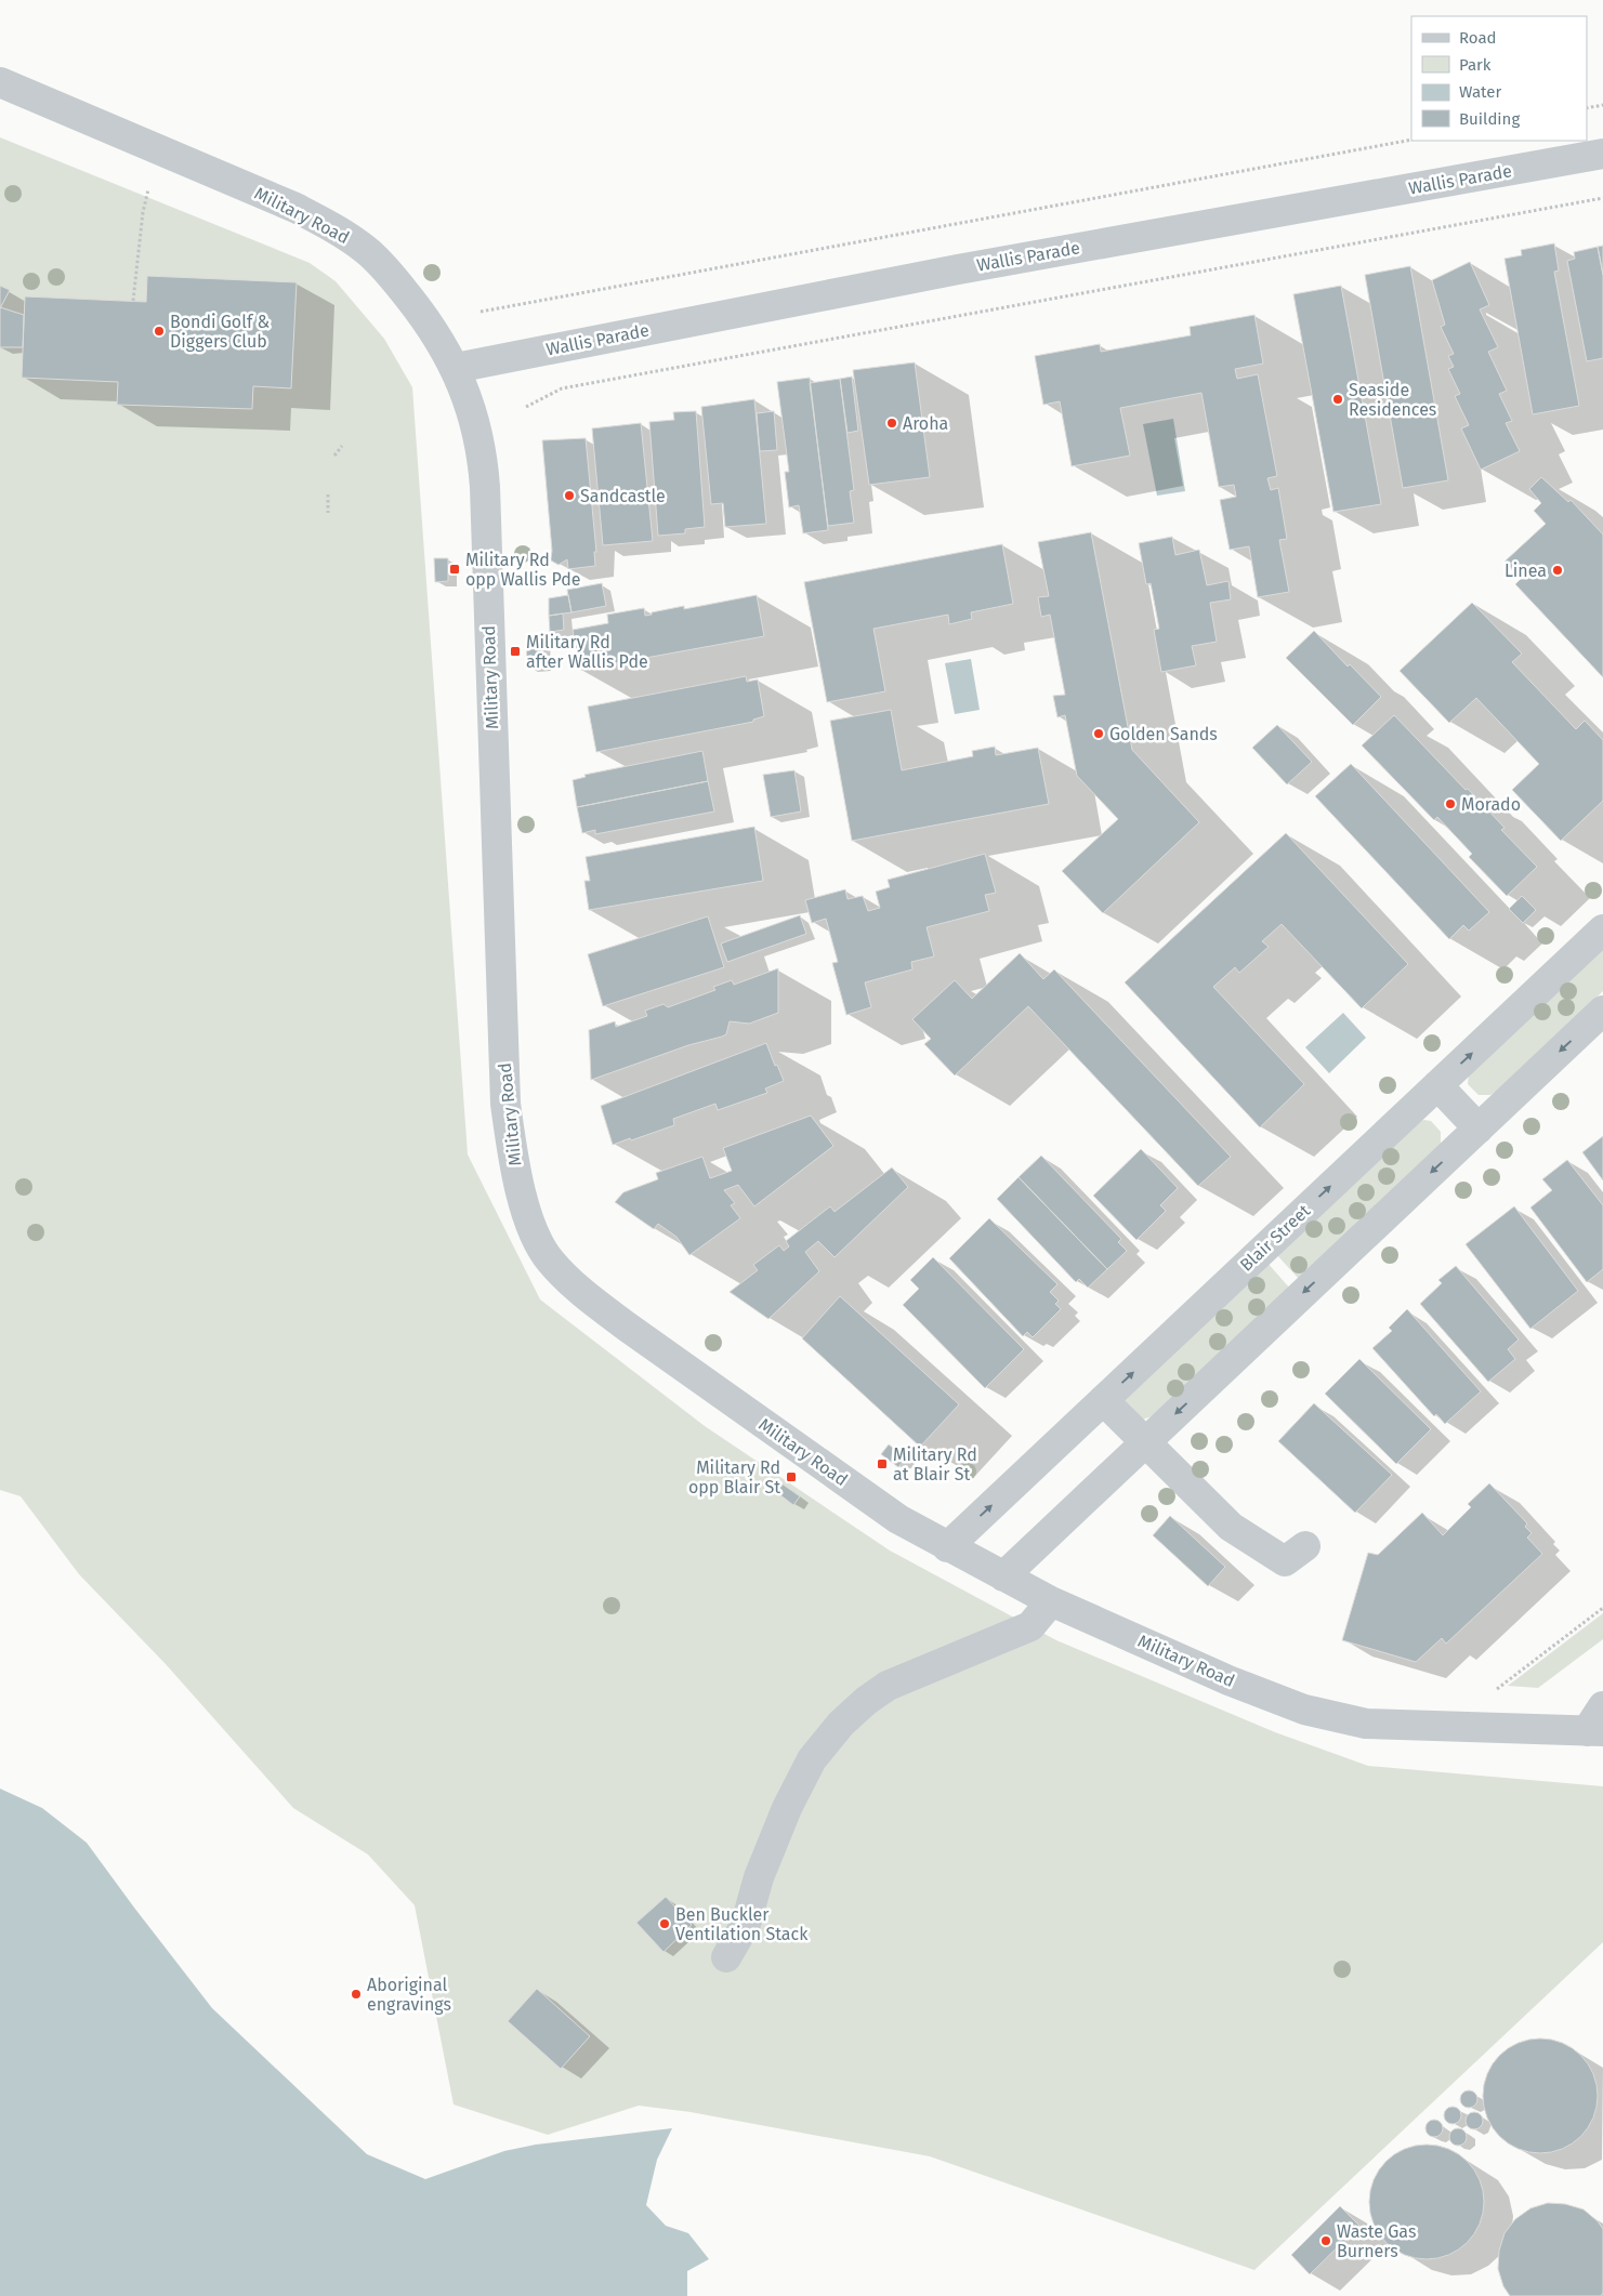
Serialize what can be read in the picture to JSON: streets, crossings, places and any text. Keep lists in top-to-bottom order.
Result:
{
  "streets": {
    "street": ["Wallis Parade", "Military Road", "Blair Street"]
  },
  "crossings": [
    ["Wallis Parade", "Military Road"],
    ["Military Road", "Blair Street"]
  ],
  "places": {
    "other": [
      "Bondi Golf & Diggers Club",
      "Seaside Residences",
      "Aroha",
      "Sandcastle",
      "Linea",
      "Golden Sands",
      "Morado",
      "Ben Buckler Ventilation Stack",
      "Aboriginal engravings",
      "Waste Gas Burners"
    ],
    "transit": [
      "Military Rd opp Wallis Pde",
      "Military Rd after Wallis Pde",
      "Military Rd at Blair St",
      "Military Rd opp Blair St"
    ]
  },
  "legend": [
    "Road",
    "Park",
    "Water",
    "Building"
  ]
}
